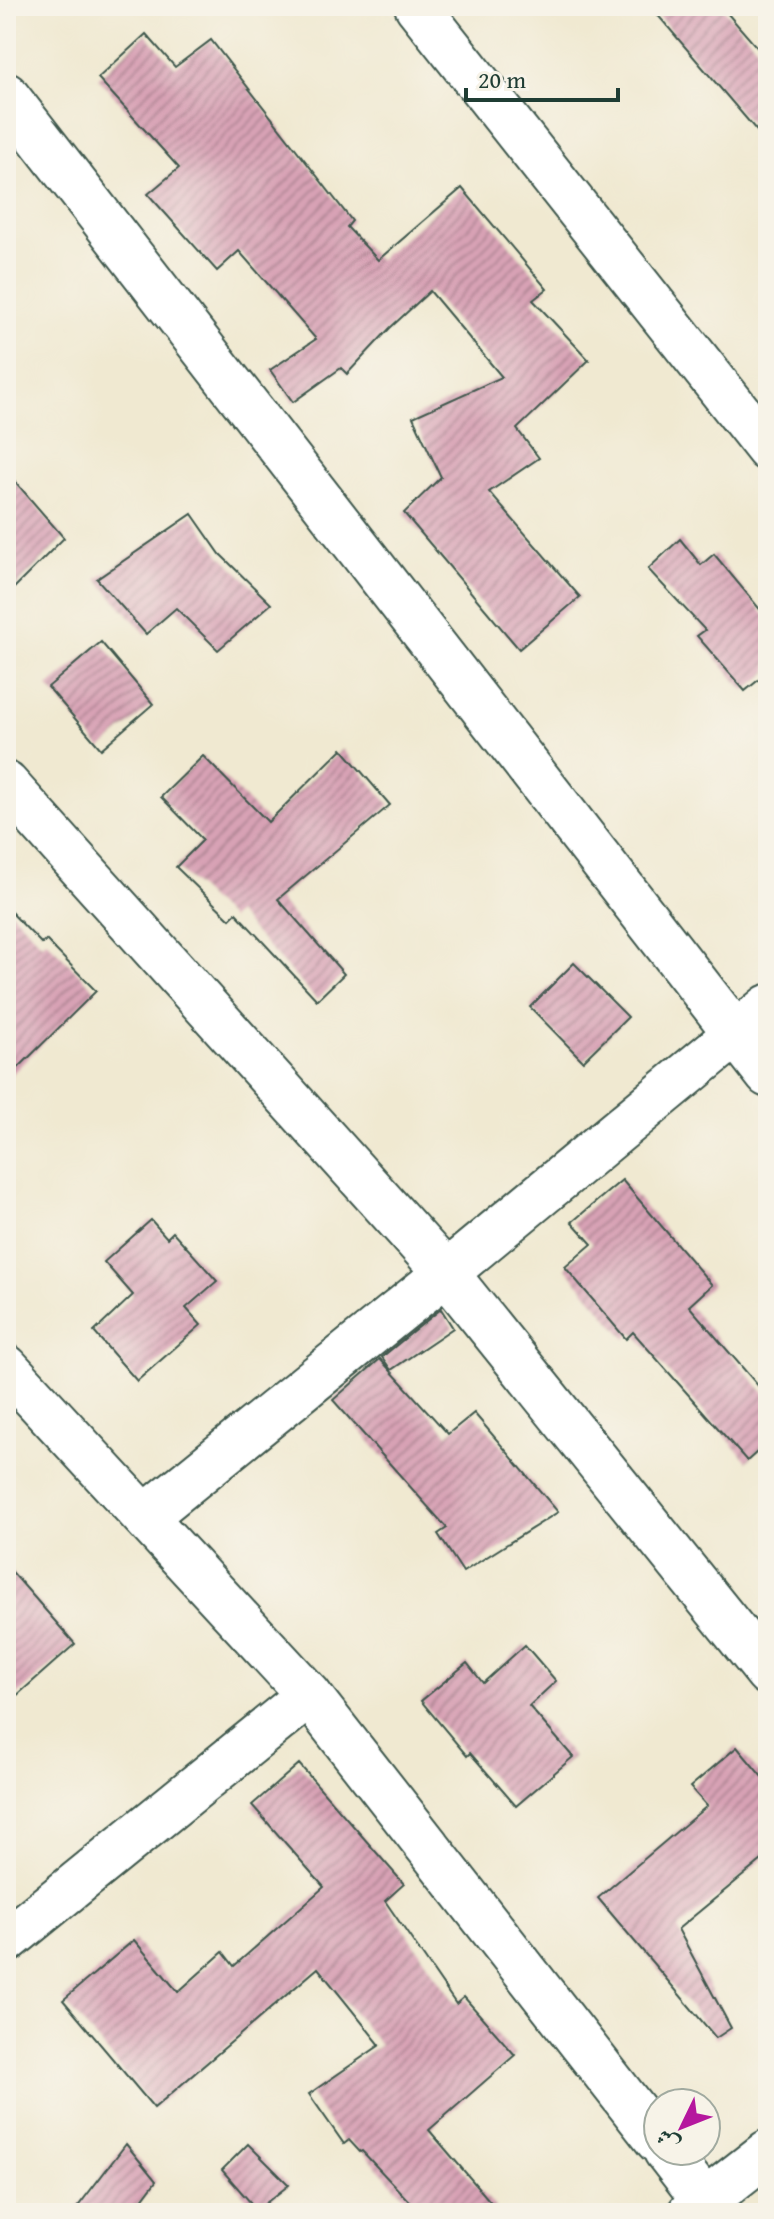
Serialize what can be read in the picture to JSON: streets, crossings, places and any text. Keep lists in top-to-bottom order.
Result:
{
  "scale_bar": "20 m",
  "north": "bottom left"
}
